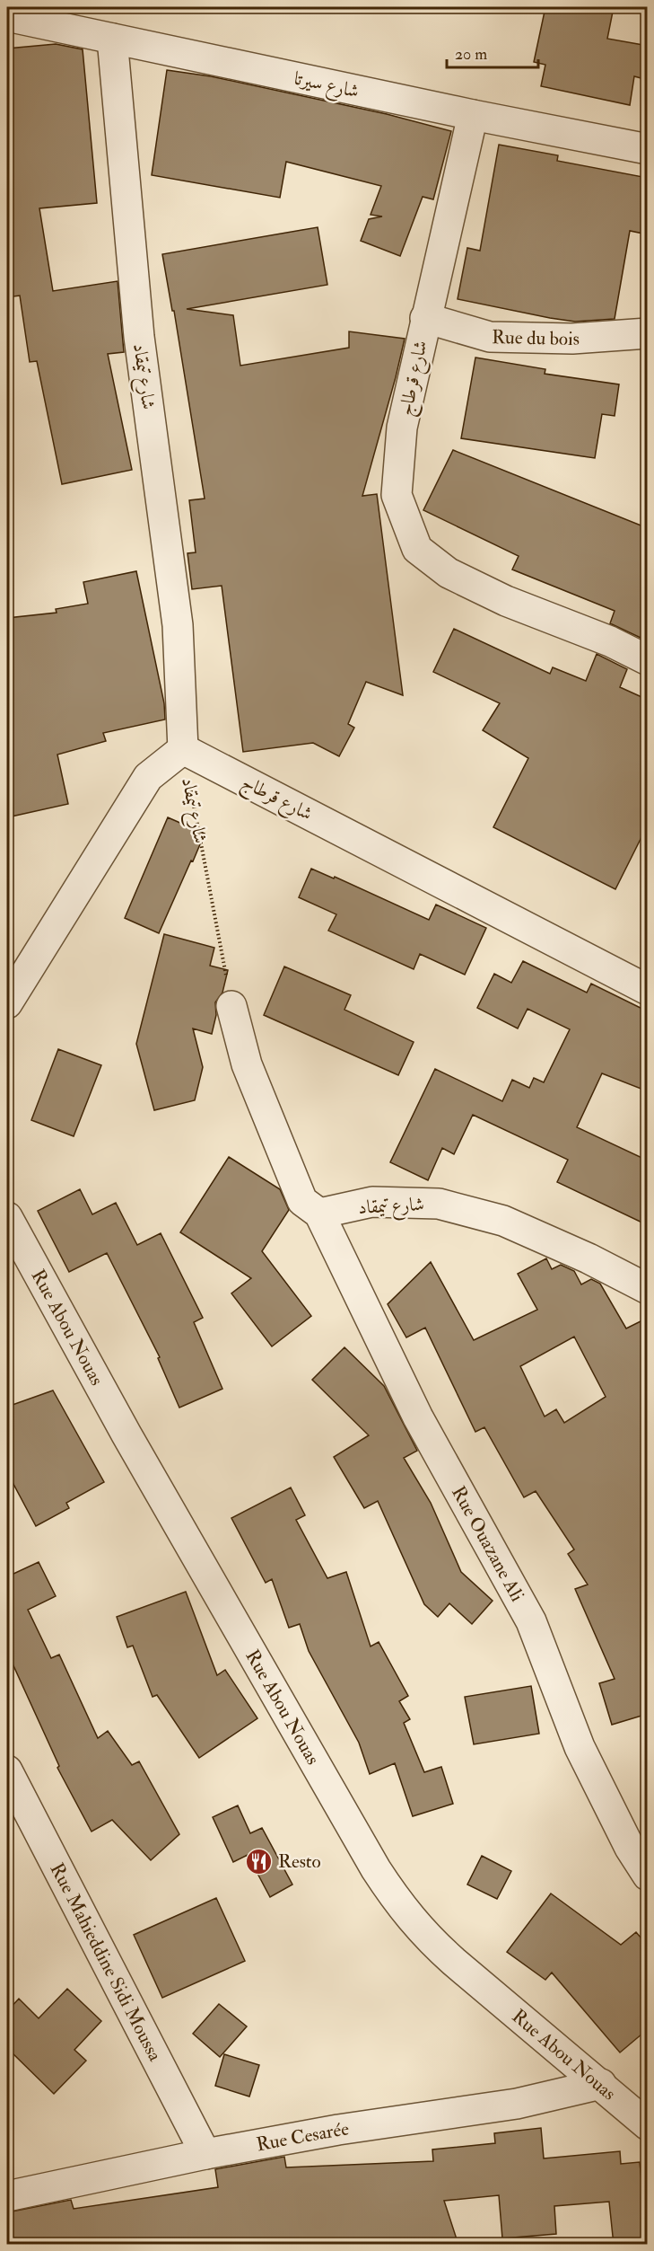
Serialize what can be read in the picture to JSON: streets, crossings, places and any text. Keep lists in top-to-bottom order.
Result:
{
  "streets": {
    "street": [
      "شارع سيرتا",
      "Rue du bois",
      "شارع تيمقاد",
      "شارع قرطاج",
      "Rue Abou Nouas",
      "Rue Ouazane Ali",
      "Rue Mahieddine Sidi Moussa",
      "Rue Cesarée"
    ]
  },
  "crossings": [
    ["شارع سيرتا", "شارع تيمقاد"],
    ["شارع سيرتا", "شارع قرطاج"],
    ["Rue du bois", "شارع قرطاج"],
    ["شارع تيمقاد", "شارع قرطاج"],
    ["شارع تيمقاد", "Rue Ouazane Ali"],
    ["Rue Abou Nouas", "Rue Cesarée"],
    ["Rue Mahieddine Sidi Moussa", "Rue Cesarée"]
  ],
  "places": {
    "restaurant": ["Resto"]
  },
  "scale_bar": "20 m"
}
